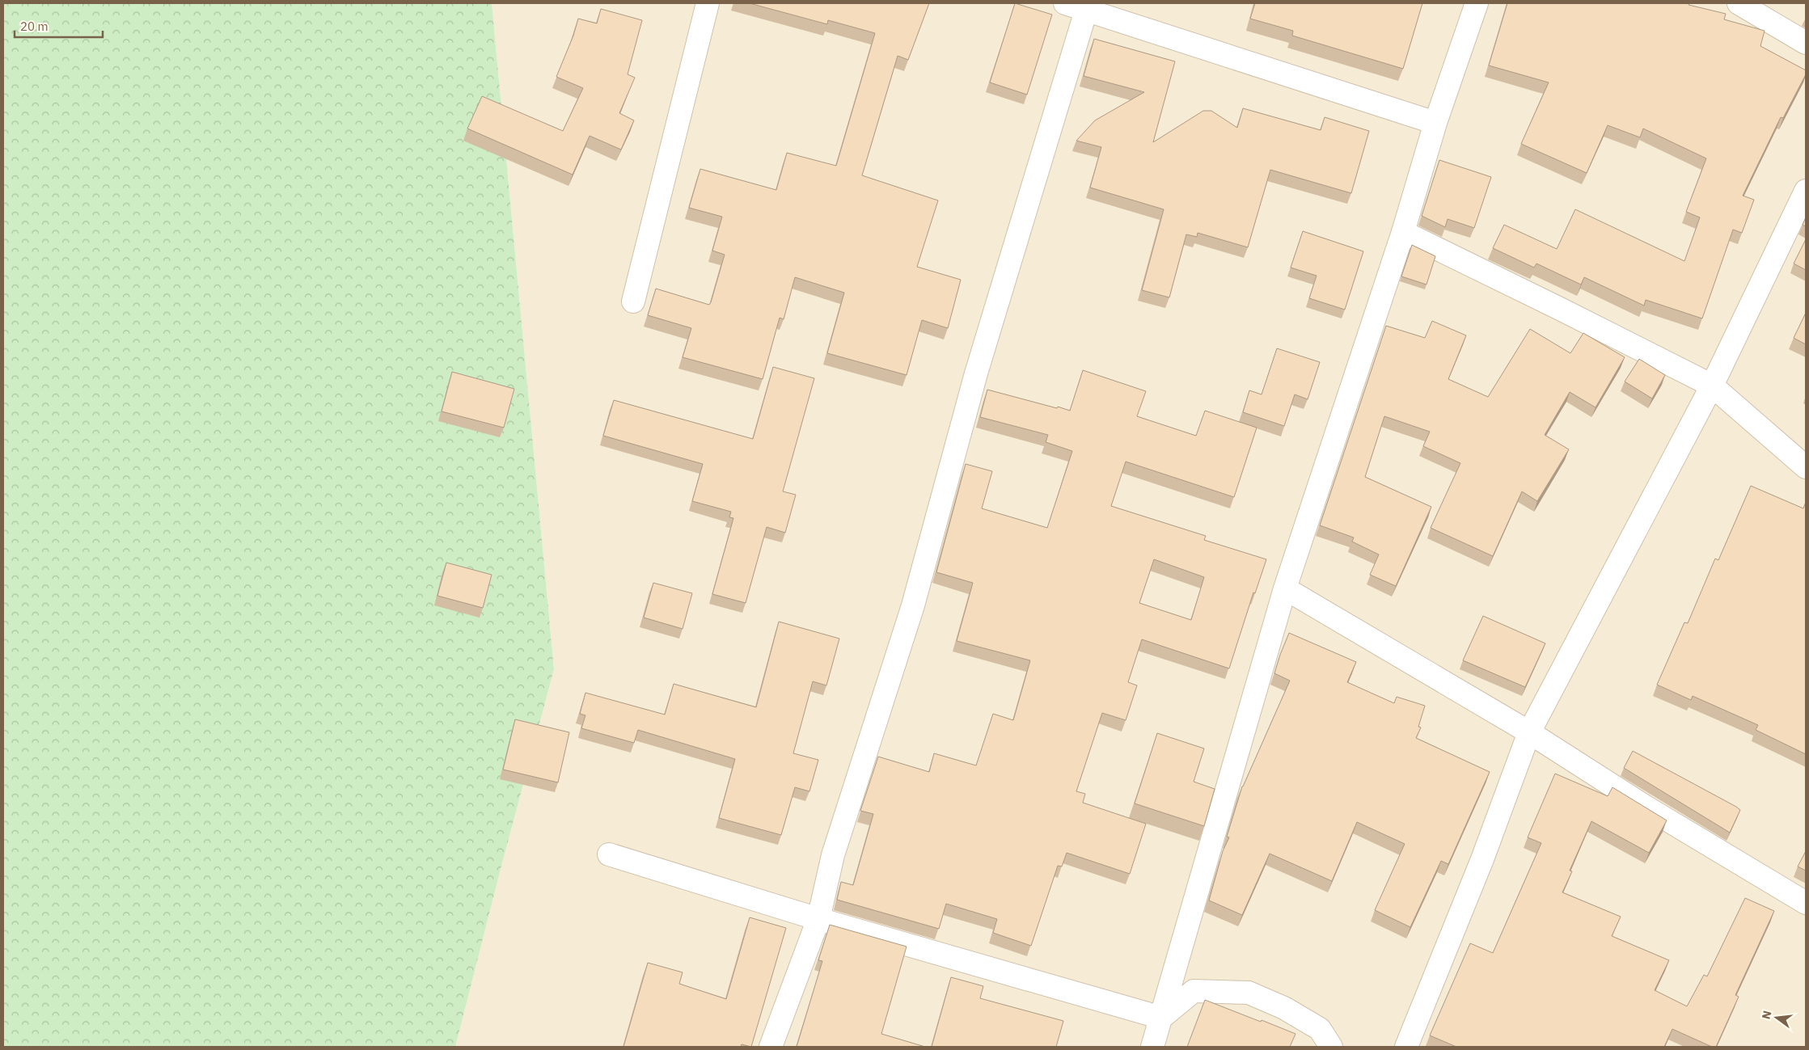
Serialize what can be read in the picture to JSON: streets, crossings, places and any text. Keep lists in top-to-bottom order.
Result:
{
  "scale_bar": "20 m",
  "north": "left"
}
